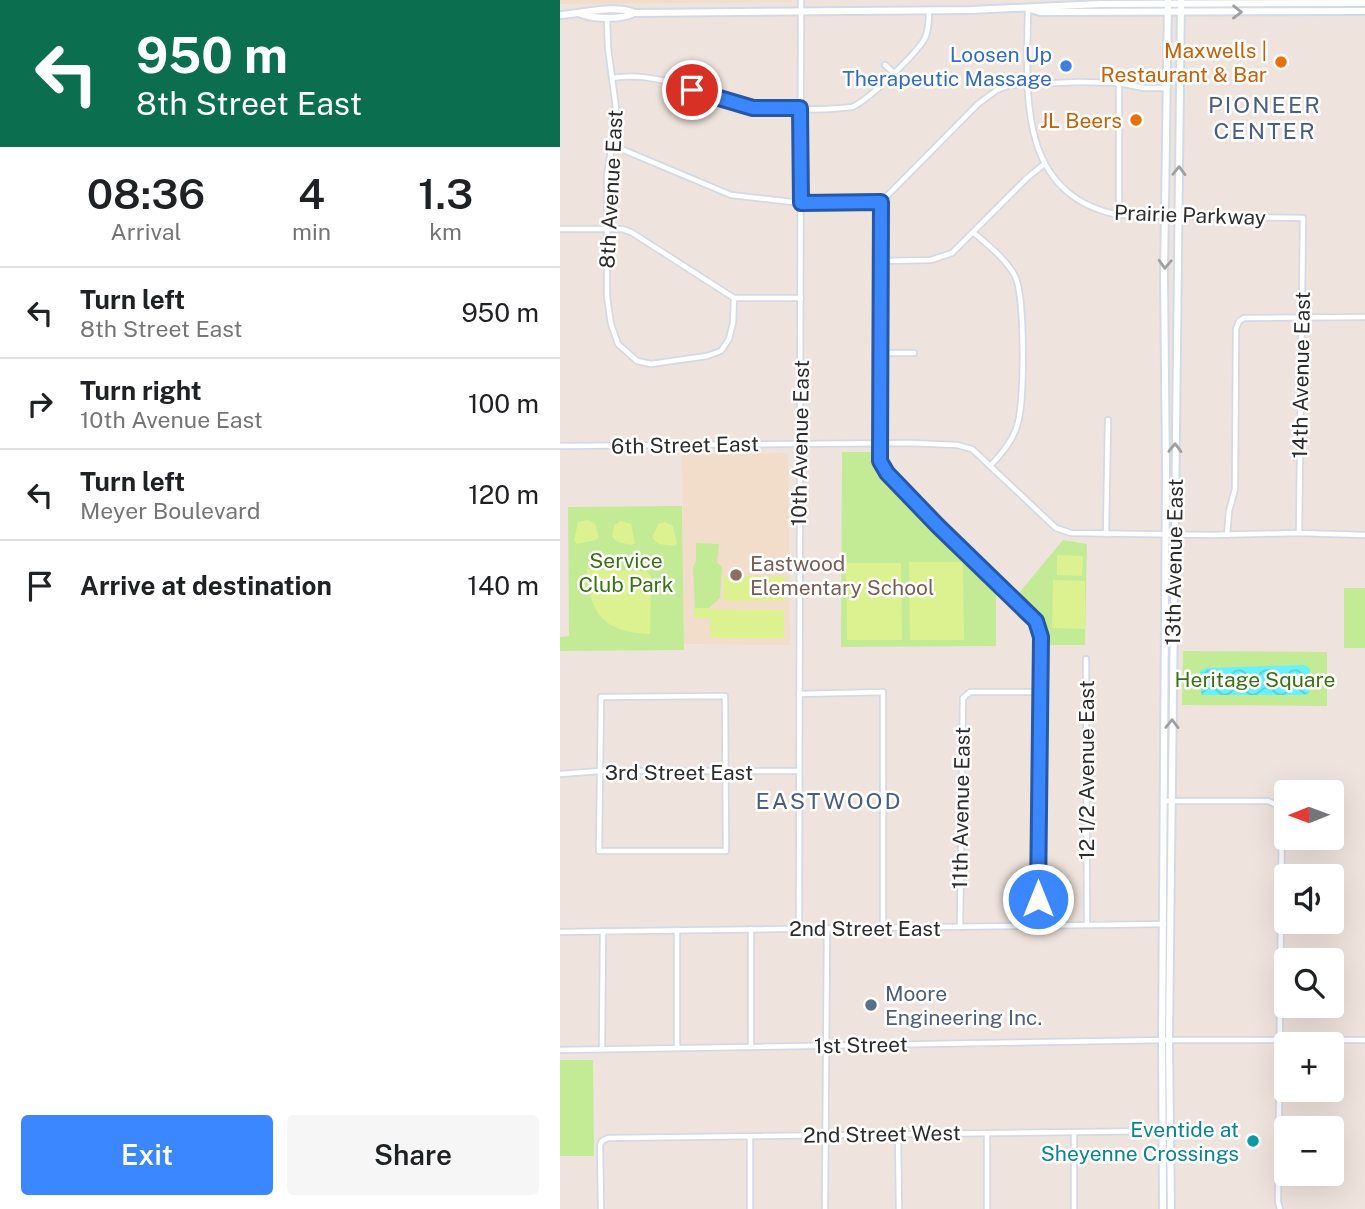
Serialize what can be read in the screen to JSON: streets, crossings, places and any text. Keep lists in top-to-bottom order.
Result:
{
  "streets": {
    "main road": ["13th Avenue East"],
    "street": [
      "8th Avenue East",
      "Prairie Parkway",
      "14th Avenue East",
      "10th Avenue East",
      "6th Street East",
      "12 1/2 Avenue East",
      "3rd Street East",
      "11th Avenue East",
      "2nd Street East",
      "1st Street",
      "2nd Street West"
    ]
  },
  "crossings": [
    ["Prairie Parkway", "14th Avenue East"],
    ["Prairie Parkway", "13th Avenue East"],
    ["14th Avenue East", "6th Street East"],
    ["10th Avenue East", "6th Street East"],
    ["10th Avenue East", "3rd Street East"],
    ["10th Avenue East", "2nd Street East"],
    ["6th Street East", "13th Avenue East"],
    ["13th Avenue East", "2nd Street East"],
    ["13th Avenue East", "1st Street"],
    ["12 1/2 Avenue East", "2nd Street East"],
    ["11th Avenue East", "2nd Street East"]
  ],
  "districts": ["PIONEER CENTER", "EASTWOOD"],
  "parks": ["Service Club Park", "Heritage Square"],
  "places": [
    "Maxwells | Restaurant & Bar",
    "Loosen Up Therapeutic Massage",
    "JL Beers",
    "Eastwood Elementary School",
    "Moore Engineering Inc.",
    "Eventide at Sheyenne Crossings"
  ],
  "north": "left",
  "page": {
    "turn": ["950 m", "8th Street East"],
    "eta": [
      "08:36",
      "Arrival",
      "4",
      "min",
      "1.3",
      "km"
    ],
    "list": [
      {
        "name": "Turn left",
        "note": "8th Street East",
        "value": "950 m"
      },
      {
        "name": "Turn right",
        "note": "10th Avenue East",
        "value": "100 m"
      },
      {
        "name": "Turn left",
        "note": "Meyer Boulevard",
        "value": "120 m"
      },
      {
        "name": "Arrive at destination",
        "value": "140 m"
      }
    ],
    "map_buttons": ["+", "−"],
    "buttons": ["Exit", "Share"]
  }
}
